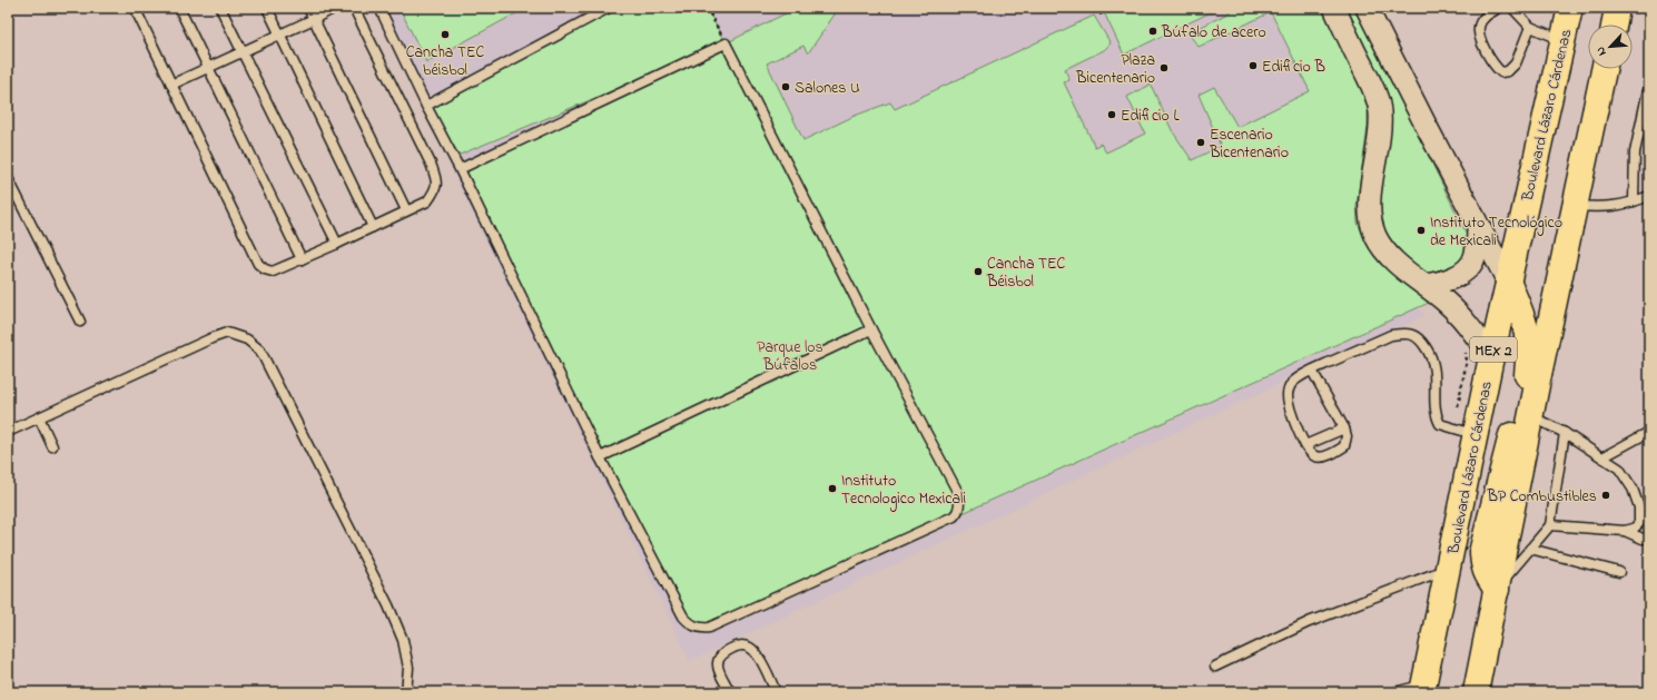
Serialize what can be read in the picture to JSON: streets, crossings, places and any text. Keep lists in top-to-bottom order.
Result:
{
  "streets": {
    "main road": ["Boulevard Lázaro Cárdenas", "MEX 2"]
  },
  "parks": ["Parque los Búfalos"],
  "places": [
    "Búfalo de acero",
    "Cancha TEC béisbol",
    "Edificio B",
    "Plaza Bicentenario",
    "Salones U",
    "Edificio L",
    "Escenario Bicentenario",
    "Instituto Tecnológico de Mexicali",
    "Cancha TEC Béisbol",
    "Instituto Tecnologico Mexicali",
    "BP Combustibles"
  ],
  "north": "bottom left"
}
